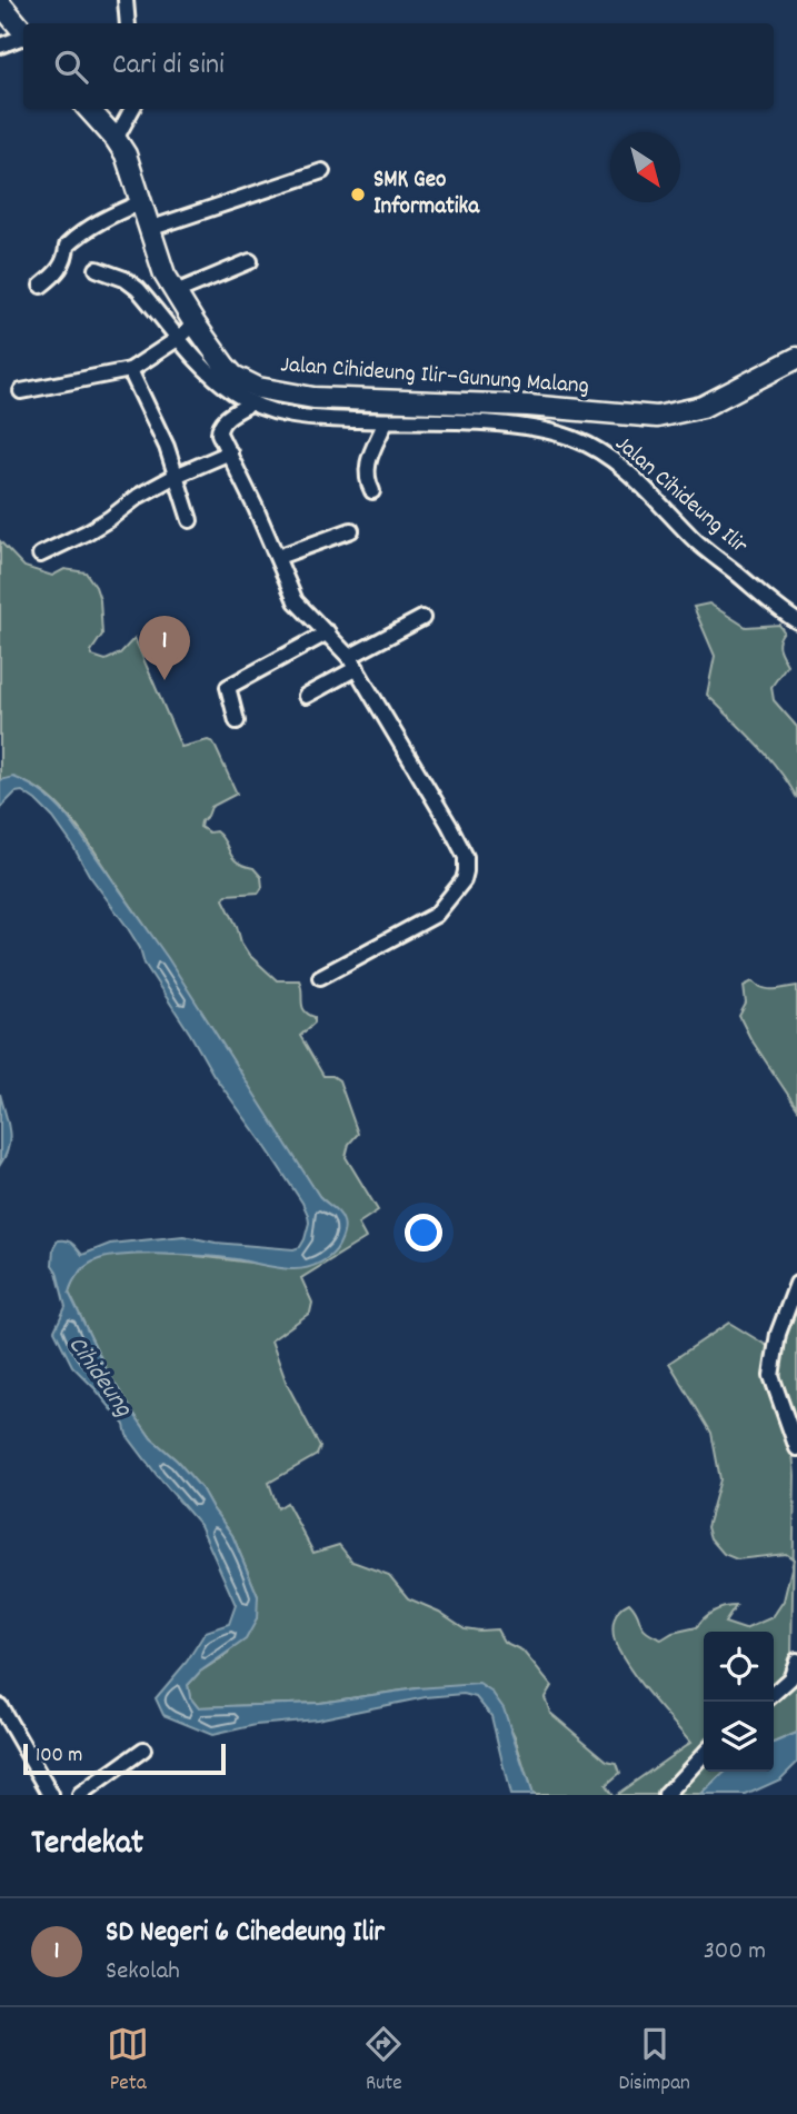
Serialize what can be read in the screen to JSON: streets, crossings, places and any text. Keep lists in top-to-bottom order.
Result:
{
  "streets": {
    "main road": ["Jalan Cihideung Ilir–Gunung Malang"],
    "street": ["Jalan Cihideung Ilir"]
  },
  "crossings": [
    ["Jalan Cihideung Ilir–Gunung Malang", "Jalan Cihideung Ilir"]
  ],
  "water": ["Cihideung"],
  "places": ["SMK Geo Informatika"],
  "scale_bar": "100 m",
  "north": "bottom right",
  "page": {
    "search": "Cari di sini",
    "pins": "1",
    "scale": "100 m",
    "heading": "Terdekat",
    "list": [
      {
        "mark": "1",
        "name": "SD Negeri 6 Cihedeung Ilir",
        "note": "Sekolah",
        "value": "300 m"
      }
    ],
    "nav": ["Peta", "Rute", "Disimpan"]
  }
}
